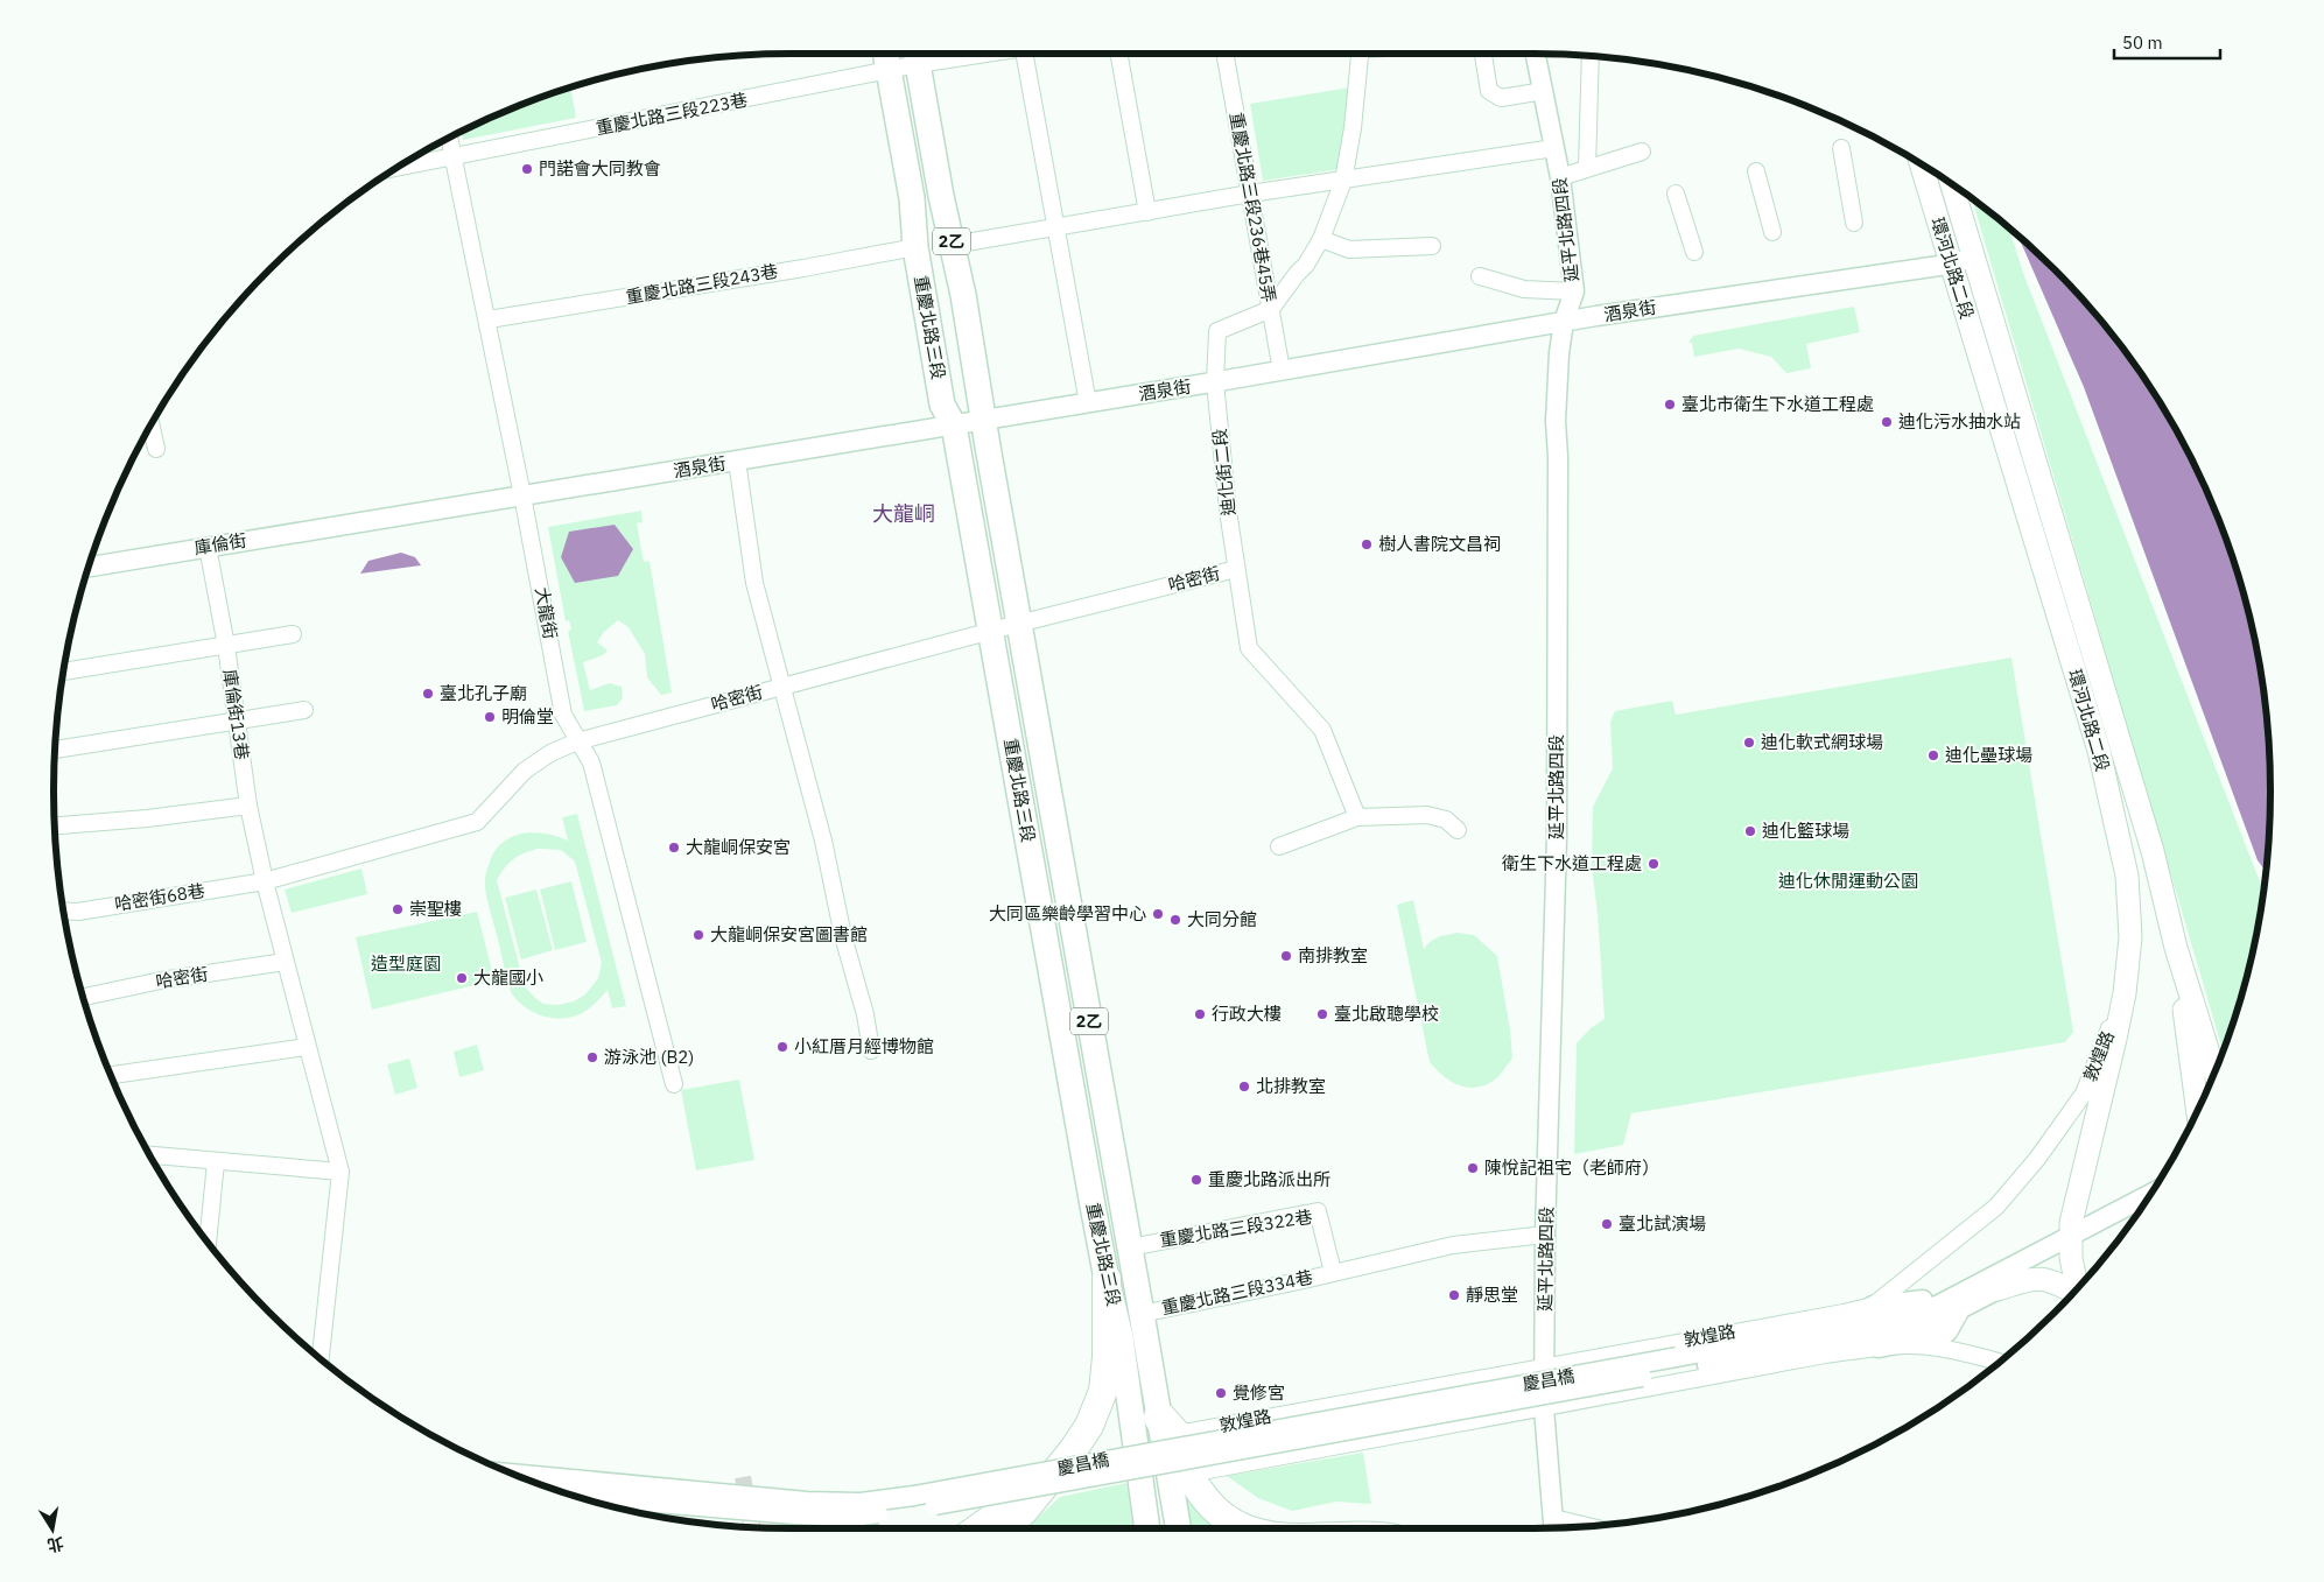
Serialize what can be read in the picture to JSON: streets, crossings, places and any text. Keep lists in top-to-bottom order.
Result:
{
  "streets": {
    "main road": ["2乙", "環河北路二段", "重慶北路三段"],
    "street": [
      "重慶北路三段223巷",
      "重慶北路三段236巷45弄",
      "延平北路四段",
      "重慶北路三段243巷",
      "酒泉街",
      "迪化街二段",
      "庫倫街",
      "哈密街",
      "大龍街",
      "庫倫街13巷",
      "哈密街68巷",
      "敦煌路",
      "重慶北路三段322巷",
      "重慶北路三段334巷",
      "慶昌橋"
    ]
  },
  "crossings": [
    ["重慶北路三段223巷", "重慶北路三段"],
    ["重慶北路三段223巷", "大龍街"],
    ["重慶北路三段236巷45弄", "酒泉街"],
    ["重慶北路三段236巷45弄", "迪化街二段"],
    ["延平北路四段", "酒泉街"],
    ["延平北路四段", "敦煌路"],
    ["延平北路四段", "重慶北路三段334巷"],
    ["環河北路二段", "酒泉街"],
    ["環河北路二段", "敦煌路"],
    ["重慶北路三段243巷", "重慶北路三段"],
    ["重慶北路三段243巷", "大龍街"],
    ["酒泉街", "重慶北路三段"],
    ["酒泉街", "迪化街二段"],
    ["酒泉街", "庫倫街"],
    ["酒泉街", "大龍街"],
    ["重慶北路三段", "哈密街"],
    ["重慶北路三段", "敦煌路"],
    ["重慶北路三段", "重慶北路三段322巷"],
    ["重慶北路三段", "重慶北路三段334巷"],
    ["迪化街二段", "哈密街"],
    ["庫倫街", "庫倫街13巷"],
    ["哈密街", "大龍街"],
    ["哈密街", "庫倫街13巷"],
    ["哈密街", "哈密街68巷"],
    ["庫倫街13巷", "哈密街68巷"],
    ["重慶北路三段322巷", "重慶北路三段334巷"]
  ],
  "districts": ["大龍峒"],
  "parks": ["迪化休閒運動公園", "造型庭園"],
  "places": [
    "門諾會大同教會",
    "臺北市衛生下水道工程處",
    "迪化污水抽水站",
    "樹人書院文昌祠",
    "臺北孔子廟",
    "明倫堂",
    "迪化軟式網球場",
    "迪化壘球場",
    "迪化籃球場",
    "大龍峒保安宮",
    "衛生下水道工程處",
    "崇聖樓",
    "大同區樂齡學習中心",
    "大同分館",
    "大龍峒保安宮圖書館",
    "南排教室",
    "大龍國小",
    "行政大樓",
    "臺北啟聰學校",
    "小紅厝月經博物館",
    "游泳池 (B2)",
    "北排教室",
    "陳悅記祖宅（老師府）",
    "重慶北路派出所",
    "臺北試演場",
    "靜思堂",
    "覺修宮"
  ],
  "scale_bar": "50 m",
  "north": "bottom"
}
